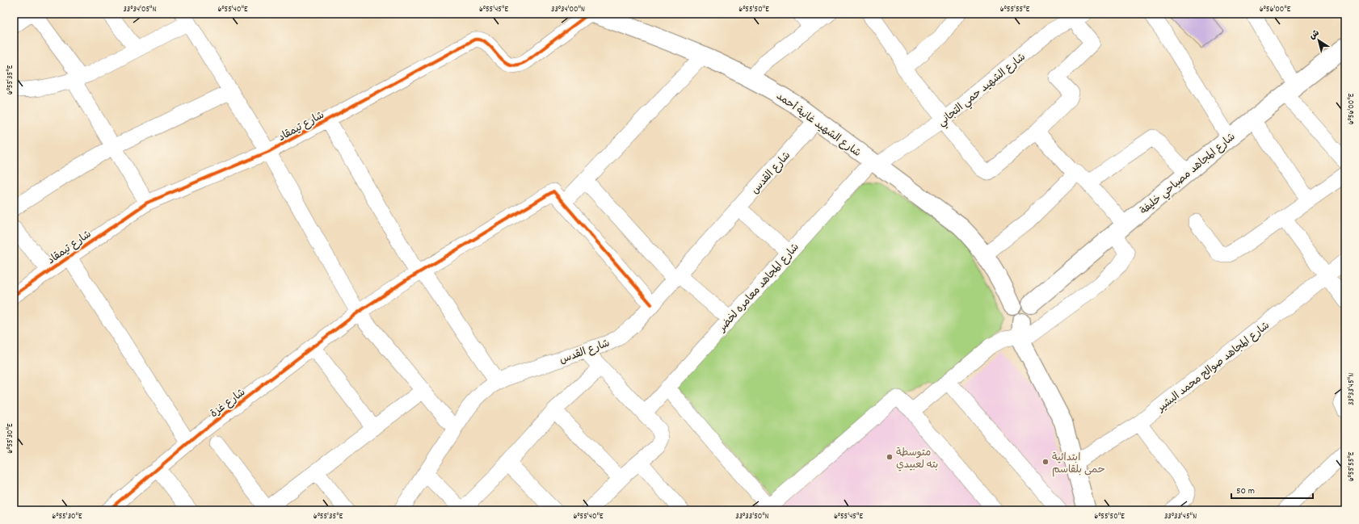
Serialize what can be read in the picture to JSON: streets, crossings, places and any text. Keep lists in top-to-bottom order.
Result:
{
  "streets": {
    "main road": ["شارع الشهيد غانية أحمد", "شارع المجاهد مصباحي خليفة"],
    "street": [
      "شارع الشهيد حمي التجاني",
      "شارع تيمقاد",
      "شارع القدس",
      "شارع المجاهد معامره لخضر",
      "شارع المجاهد صوالح محمد البشير",
      "شارع غزة"
    ]
  },
  "crossings": [
    ["شارع الشهيد حمي التجاني", "شارع الشهيد غانية أحمد"],
    ["شارع الشهيد حمي التجاني", "شارع المجاهد معامره لخضر"],
    ["شارع الشهيد غانية أحمد", "شارع القدس"],
    ["شارع الشهيد غانية أحمد", "شارع المجاهد مصباحي خليفة"],
    ["شارع الشهيد غانية أحمد", "شارع المجاهد معامره لخضر"],
    ["شارع الشهيد غانية أحمد", "شارع المجاهد صوالح محمد البشير"]
  ],
  "places": ["متوسطة بته لعبيدي", "ابتدائية حمى بلقاسم"],
  "scale_bar": "50 m",
  "north": "top left",
  "coordinates": [
    "33°34'05\"N",
    "6°55'40\"E",
    "6°55'45\"E",
    "33°34'00\"N",
    "6°55'50\"E",
    "6°55'55\"E",
    "6°56'00\"E",
    "6°55'35\"E",
    "33°33'45\"N",
    "6°55'30\"E",
    "33°33'50\"N"
  ]
}
